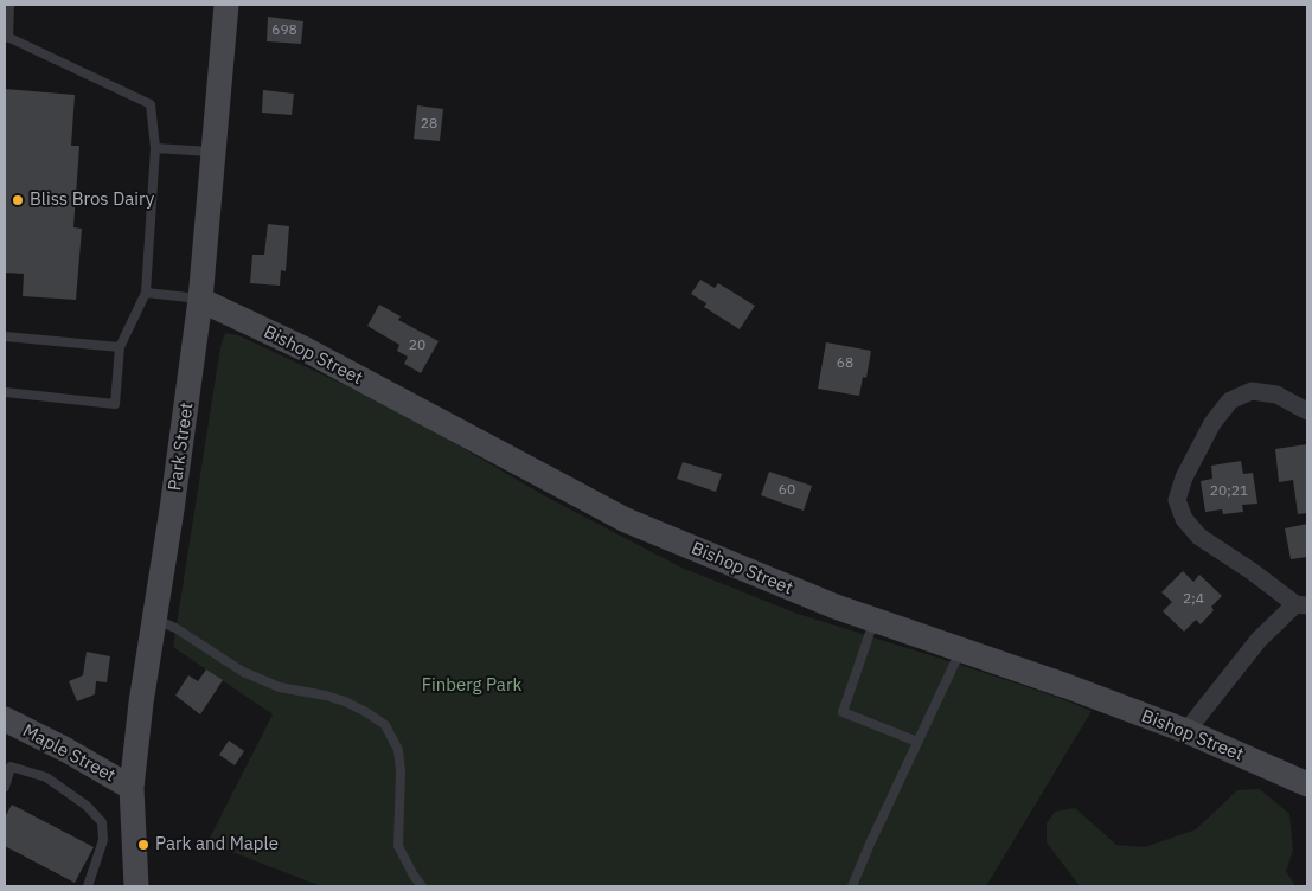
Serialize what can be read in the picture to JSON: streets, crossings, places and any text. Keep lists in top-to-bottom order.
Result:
{
  "streets": {
    "street": ["Bishop Street", "Park Street", "Maple Street"]
  },
  "crossings": [
    ["Bishop Street", "Park Street"],
    ["Park Street", "Maple Street"]
  ],
  "parks": ["Finberg Park"],
  "places": ["Bliss Bros Dairy", "Park and Maple"],
  "house_numbers": [
    "698",
    "28",
    "20",
    "68",
    "60",
    "20;21",
    "2;4"
  ]
}
